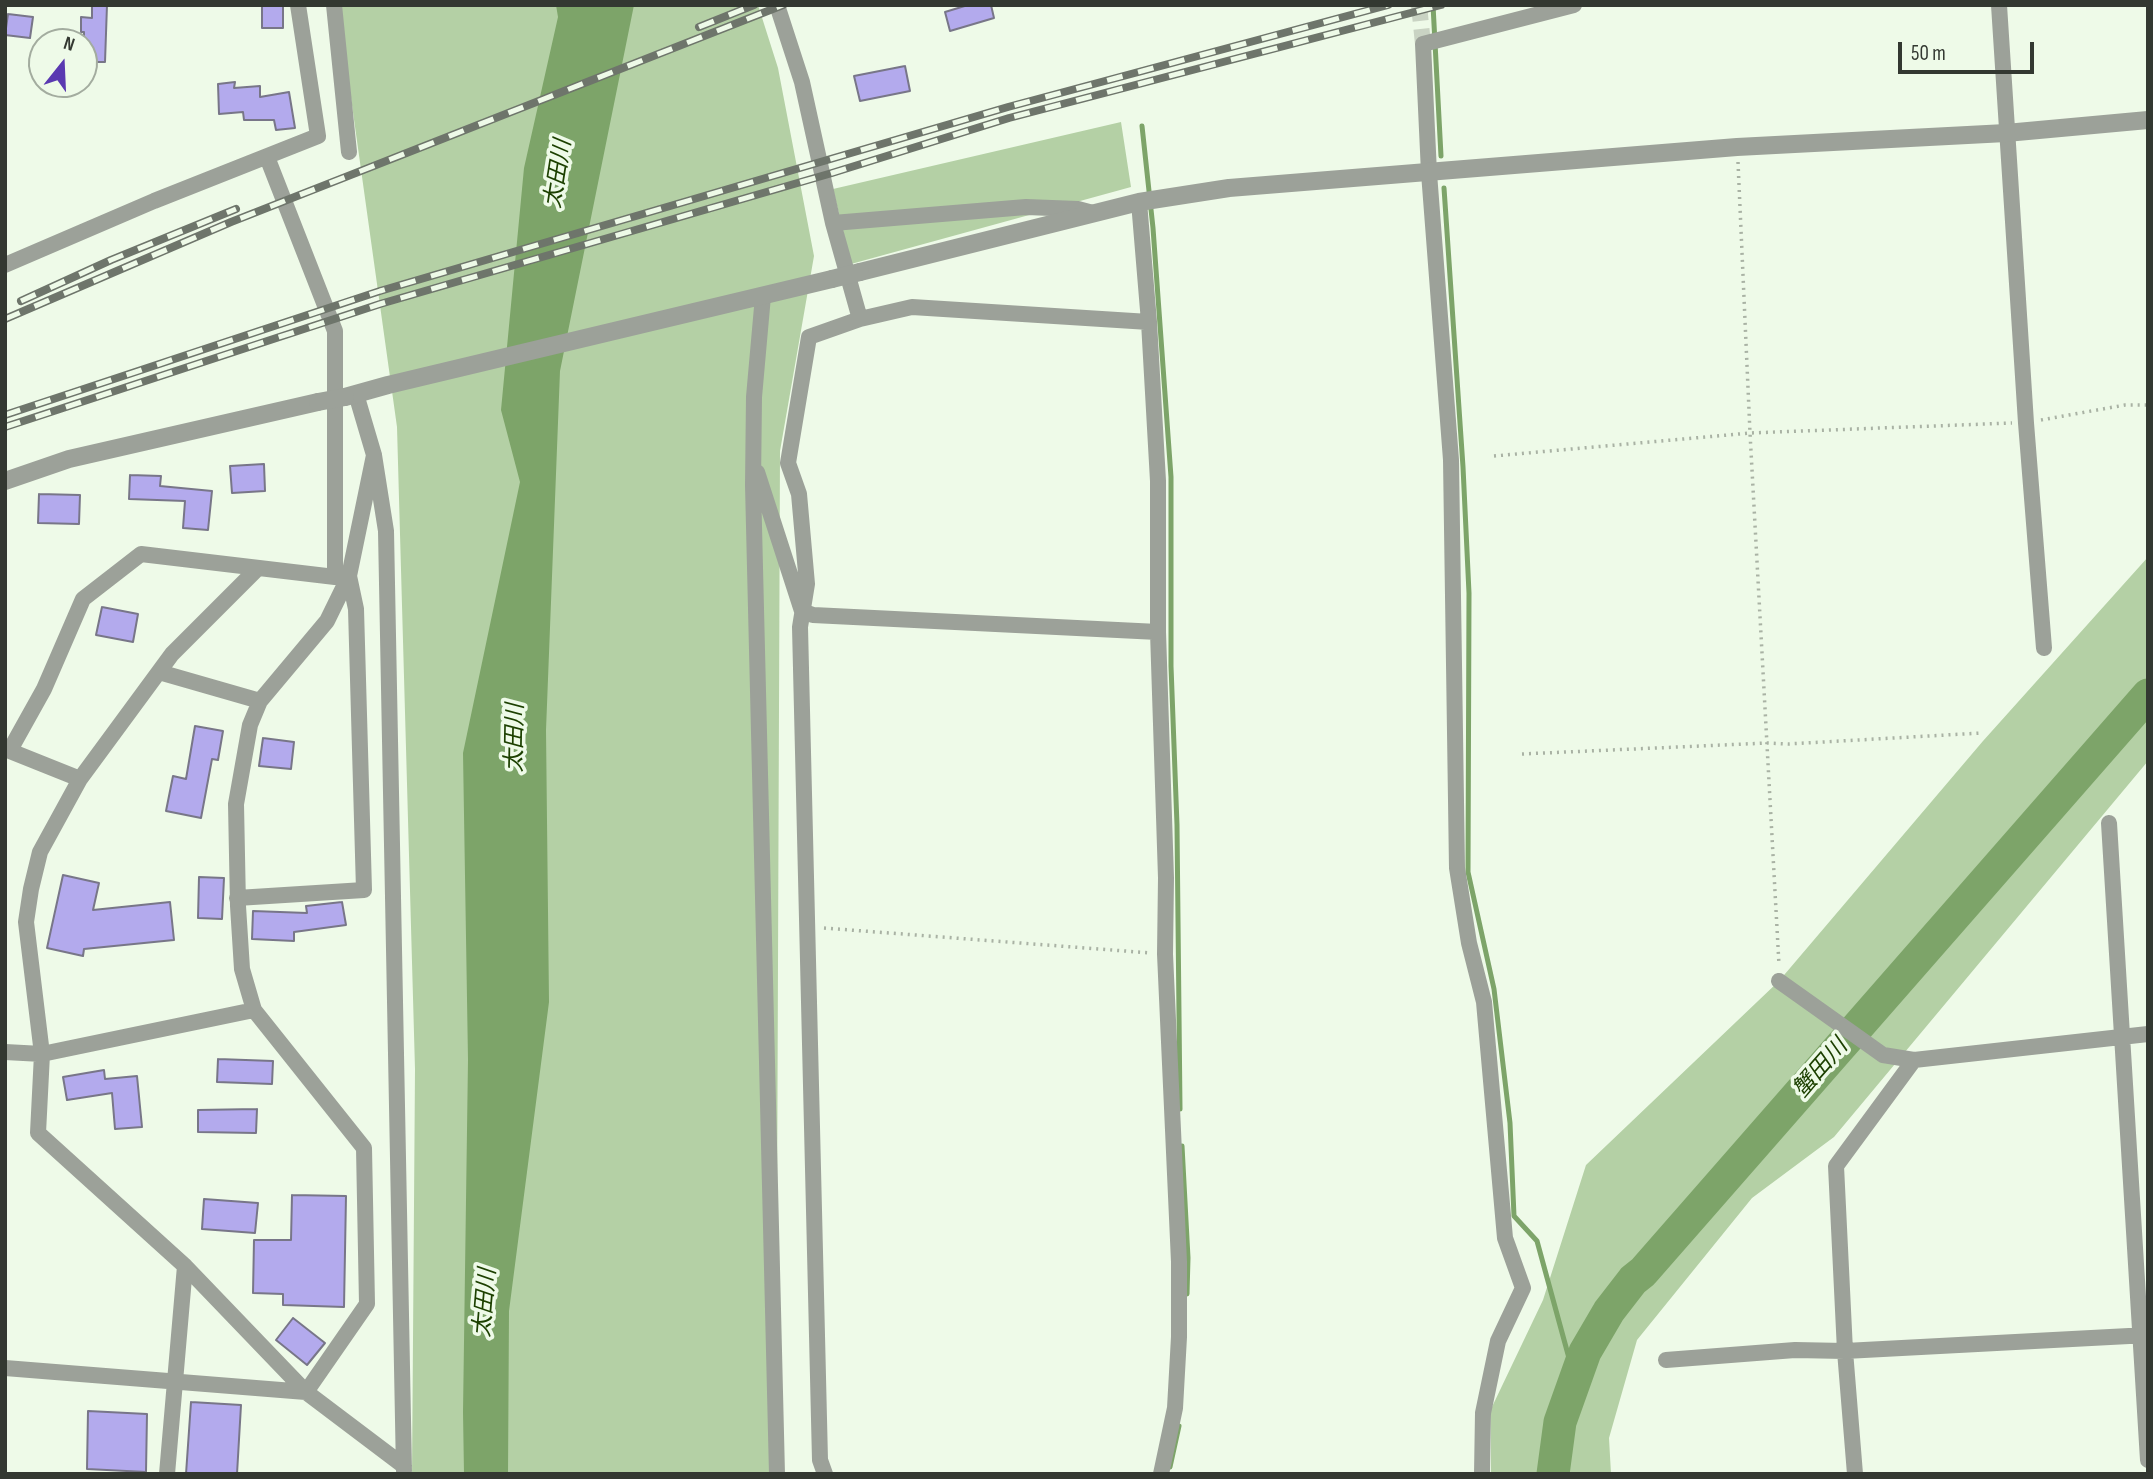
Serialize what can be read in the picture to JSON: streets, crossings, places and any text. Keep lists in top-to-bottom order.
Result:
{
  "water": ["太田川", "蟹田川"],
  "scale_bar": "50 m",
  "north": "top"
}
